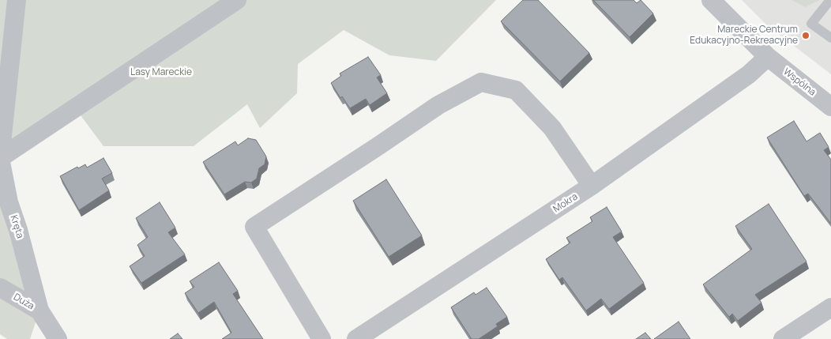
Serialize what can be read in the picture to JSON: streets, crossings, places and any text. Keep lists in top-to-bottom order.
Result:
{
  "streets": {
    "street": [
      "Wspólna",
      "Mokra",
      "Kręta",
      "Duża"
    ]
  },
  "crossings": [
    ["Wspólna", "Mokra"],
    ["Kręta", "Duża"]
  ],
  "parks": ["Lasy Mareckie"],
  "places": ["Mareckie Centrum Edukacyjno-Rekreacyjne"]
}
